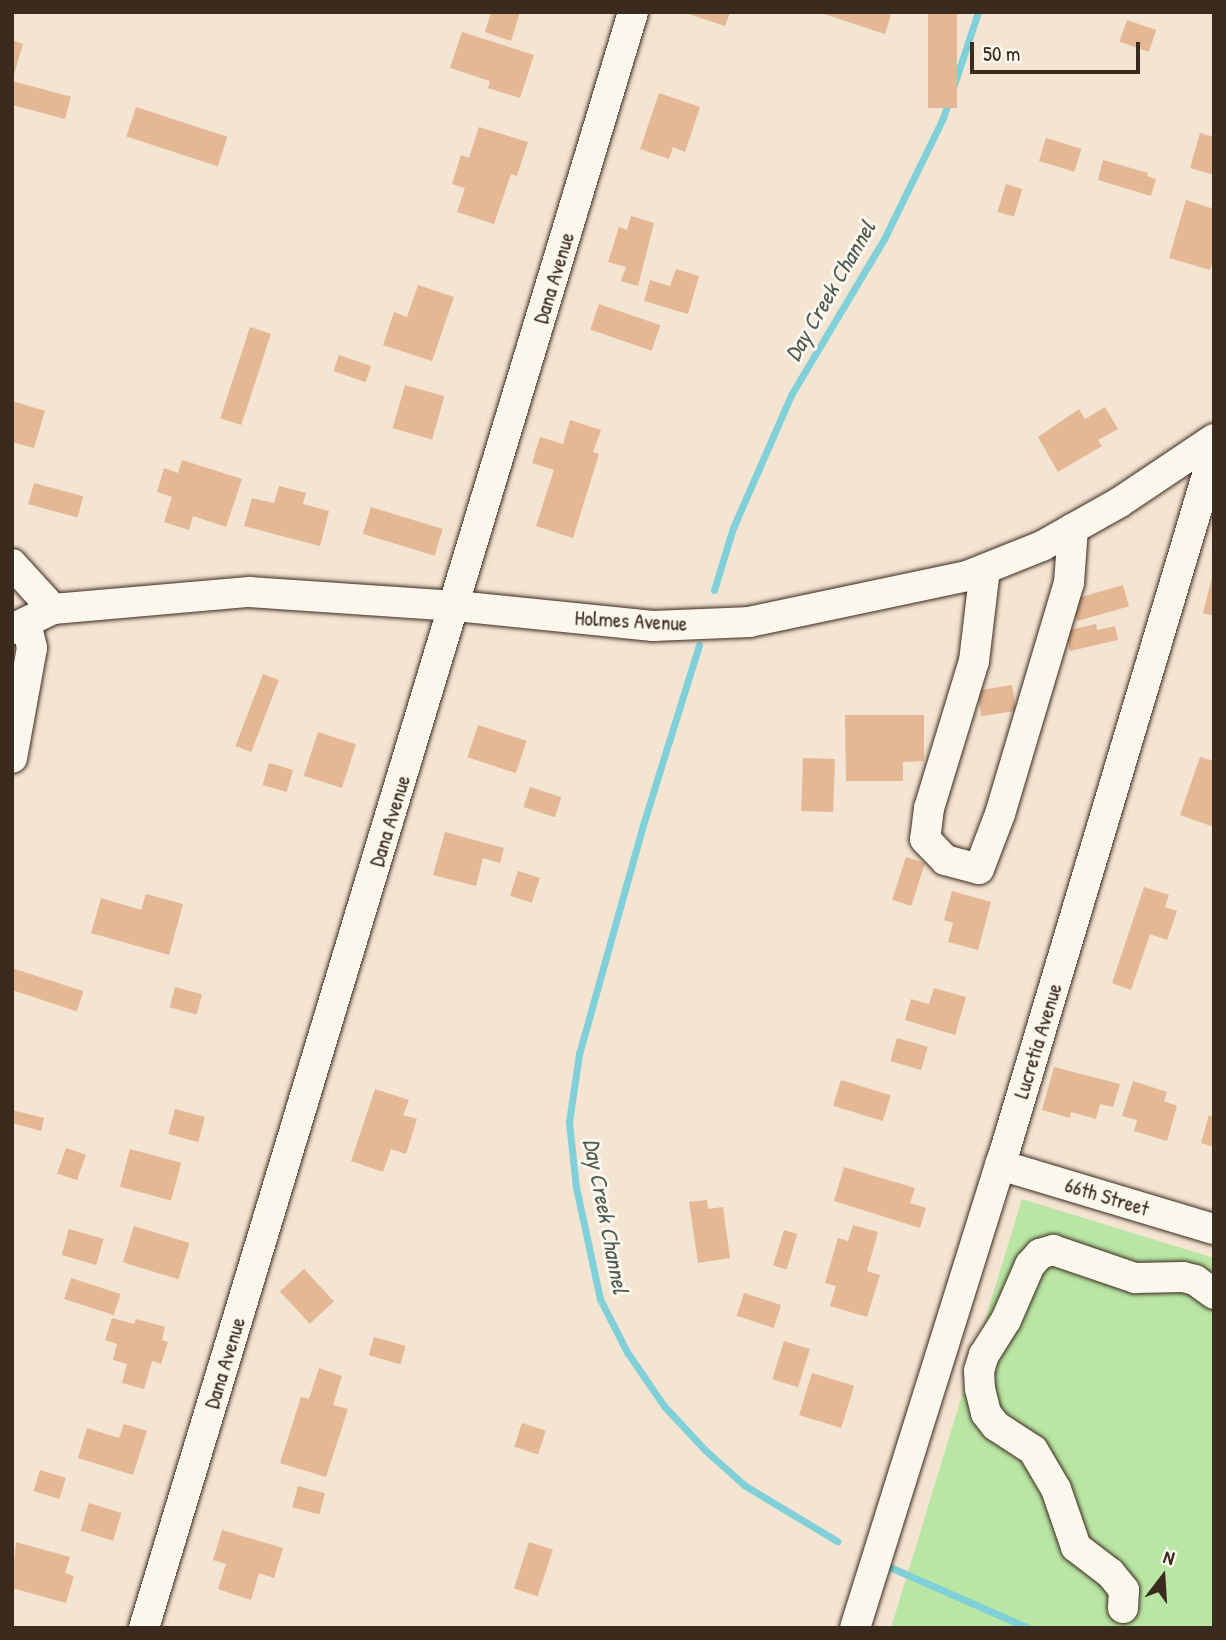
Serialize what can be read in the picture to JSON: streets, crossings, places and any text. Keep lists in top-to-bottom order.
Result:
{
  "streets": {
    "street": [
      "Dana Avenue",
      "Holmes Avenue",
      "Lucretia Avenue",
      "66th Street"
    ]
  },
  "crossings": [
    ["Dana Avenue", "Holmes Avenue"],
    ["Lucretia Avenue", "66th Street"]
  ],
  "water": ["Day Creek Channel"],
  "scale_bar": "50 m",
  "north": "top"
}
